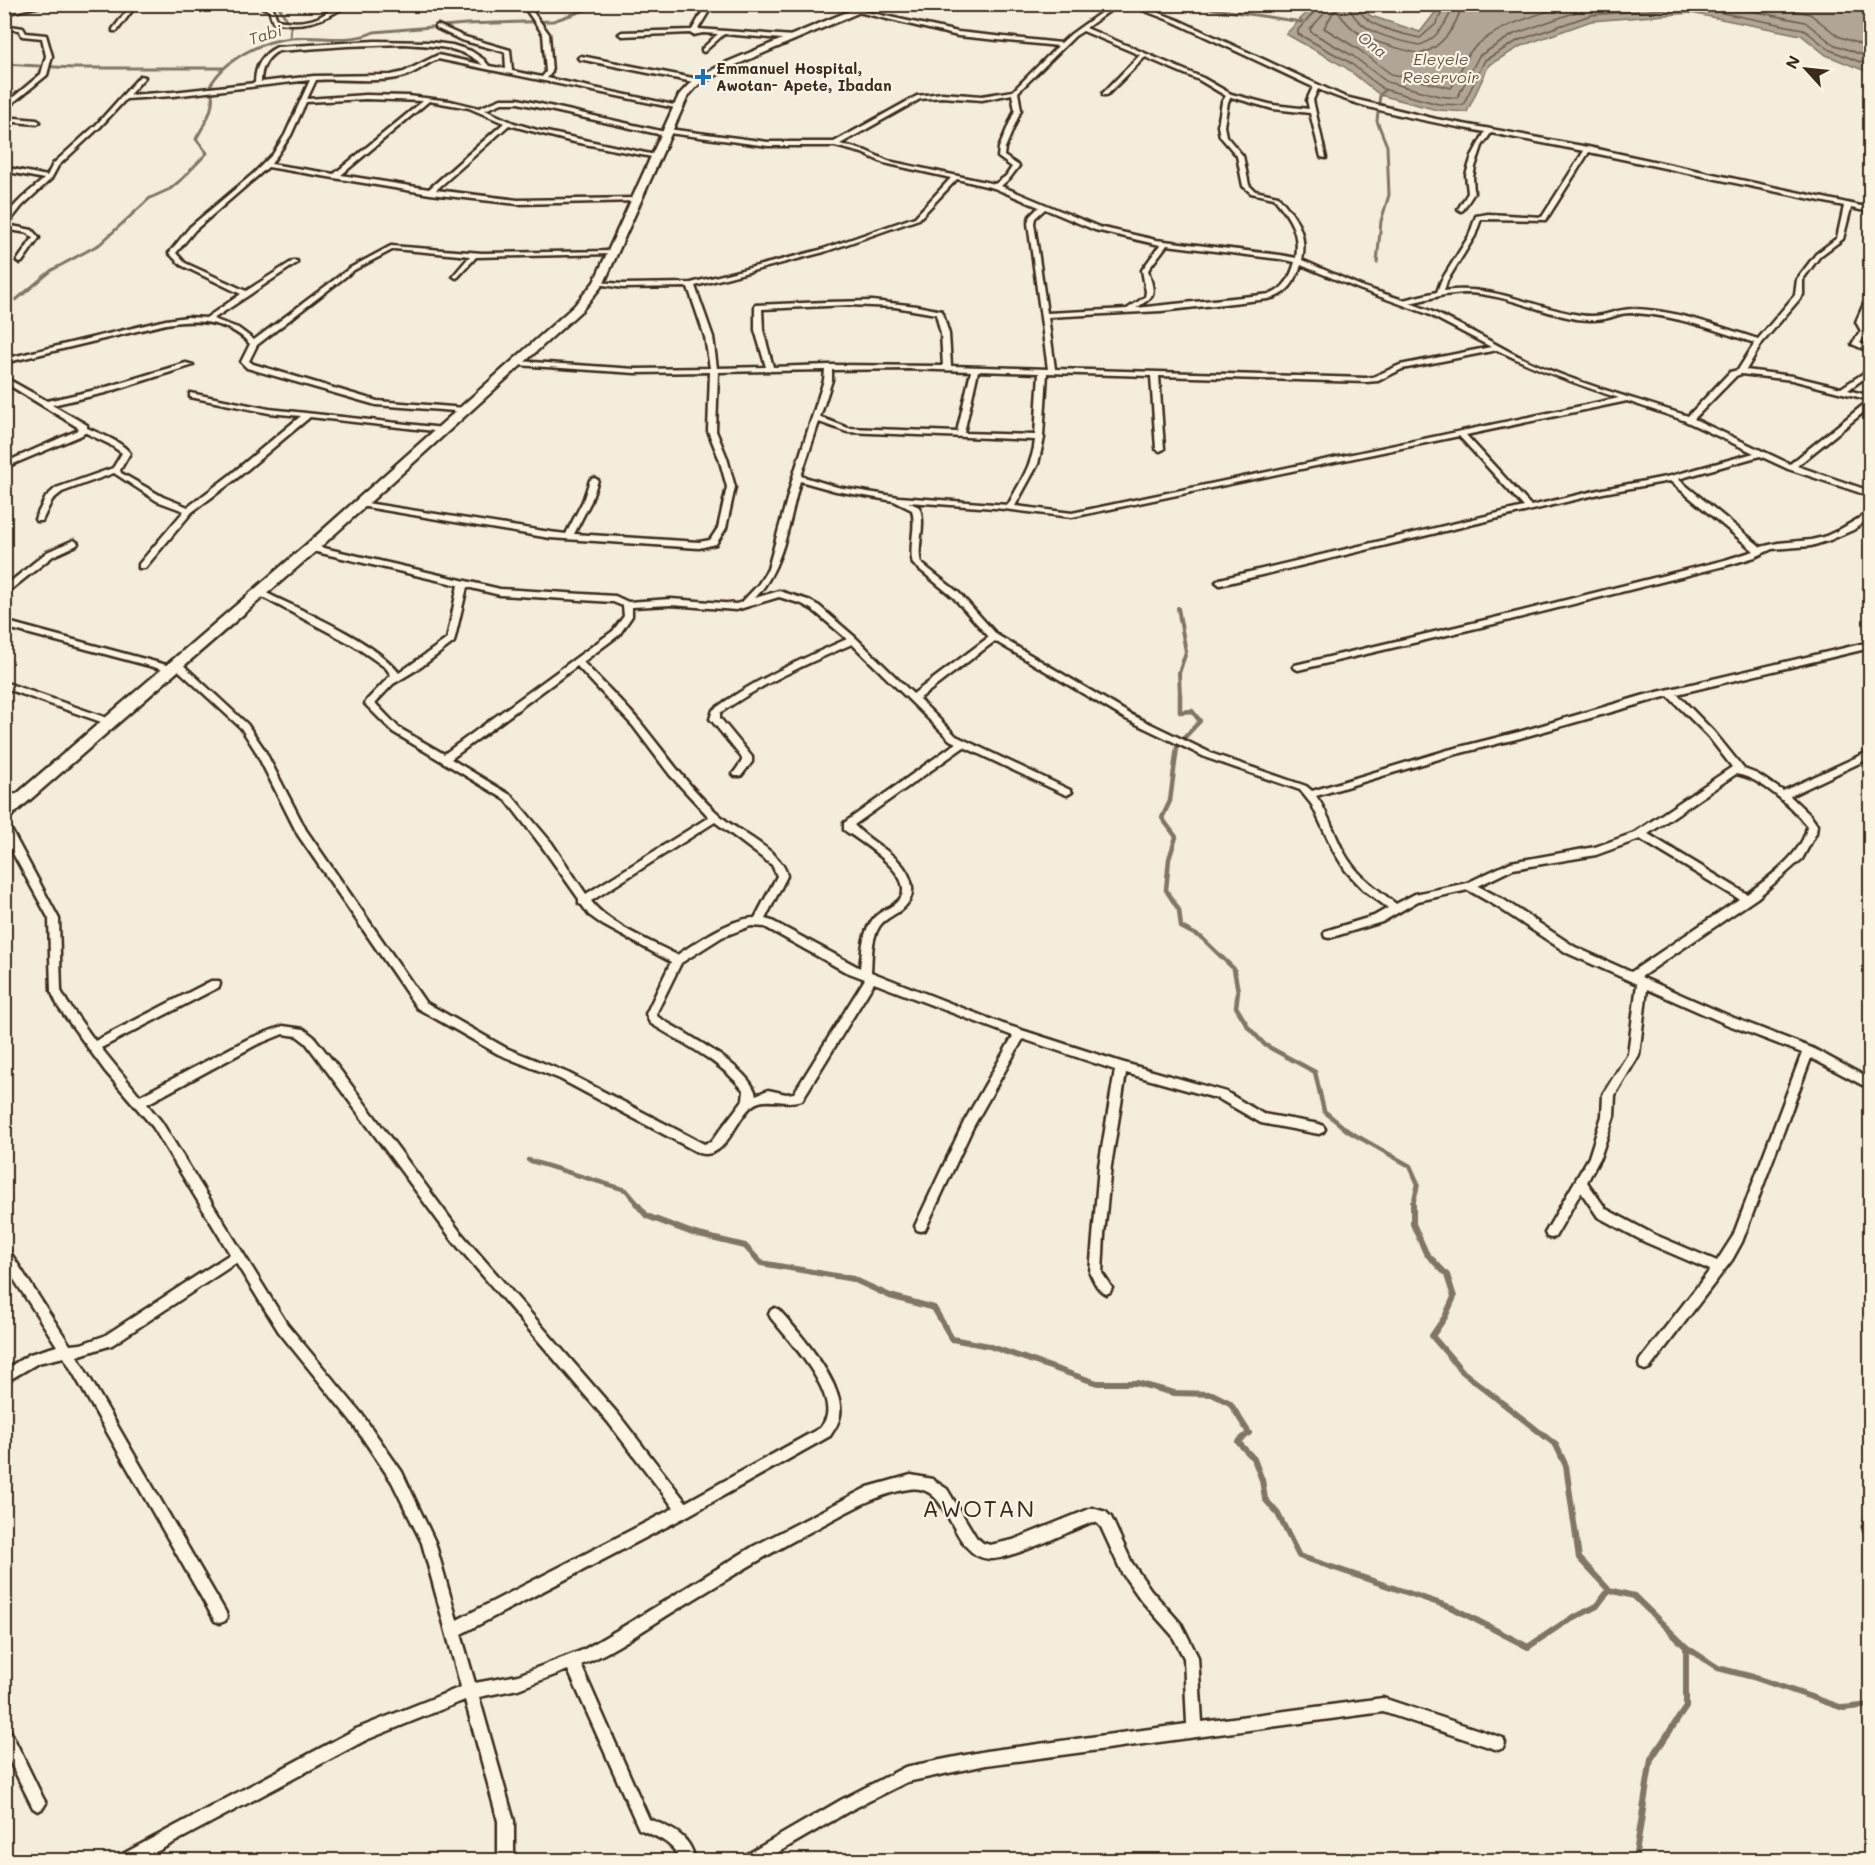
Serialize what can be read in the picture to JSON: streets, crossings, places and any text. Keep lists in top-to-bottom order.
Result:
{
  "districts": ["AWOTAN"],
  "water": ["Tabi", "Ona", "Eleyele Reservoir"],
  "places": {
    "health": ["Emmanuel Hospital, Awotan- Apete, Ibadan"]
  },
  "north": "top left"
}
